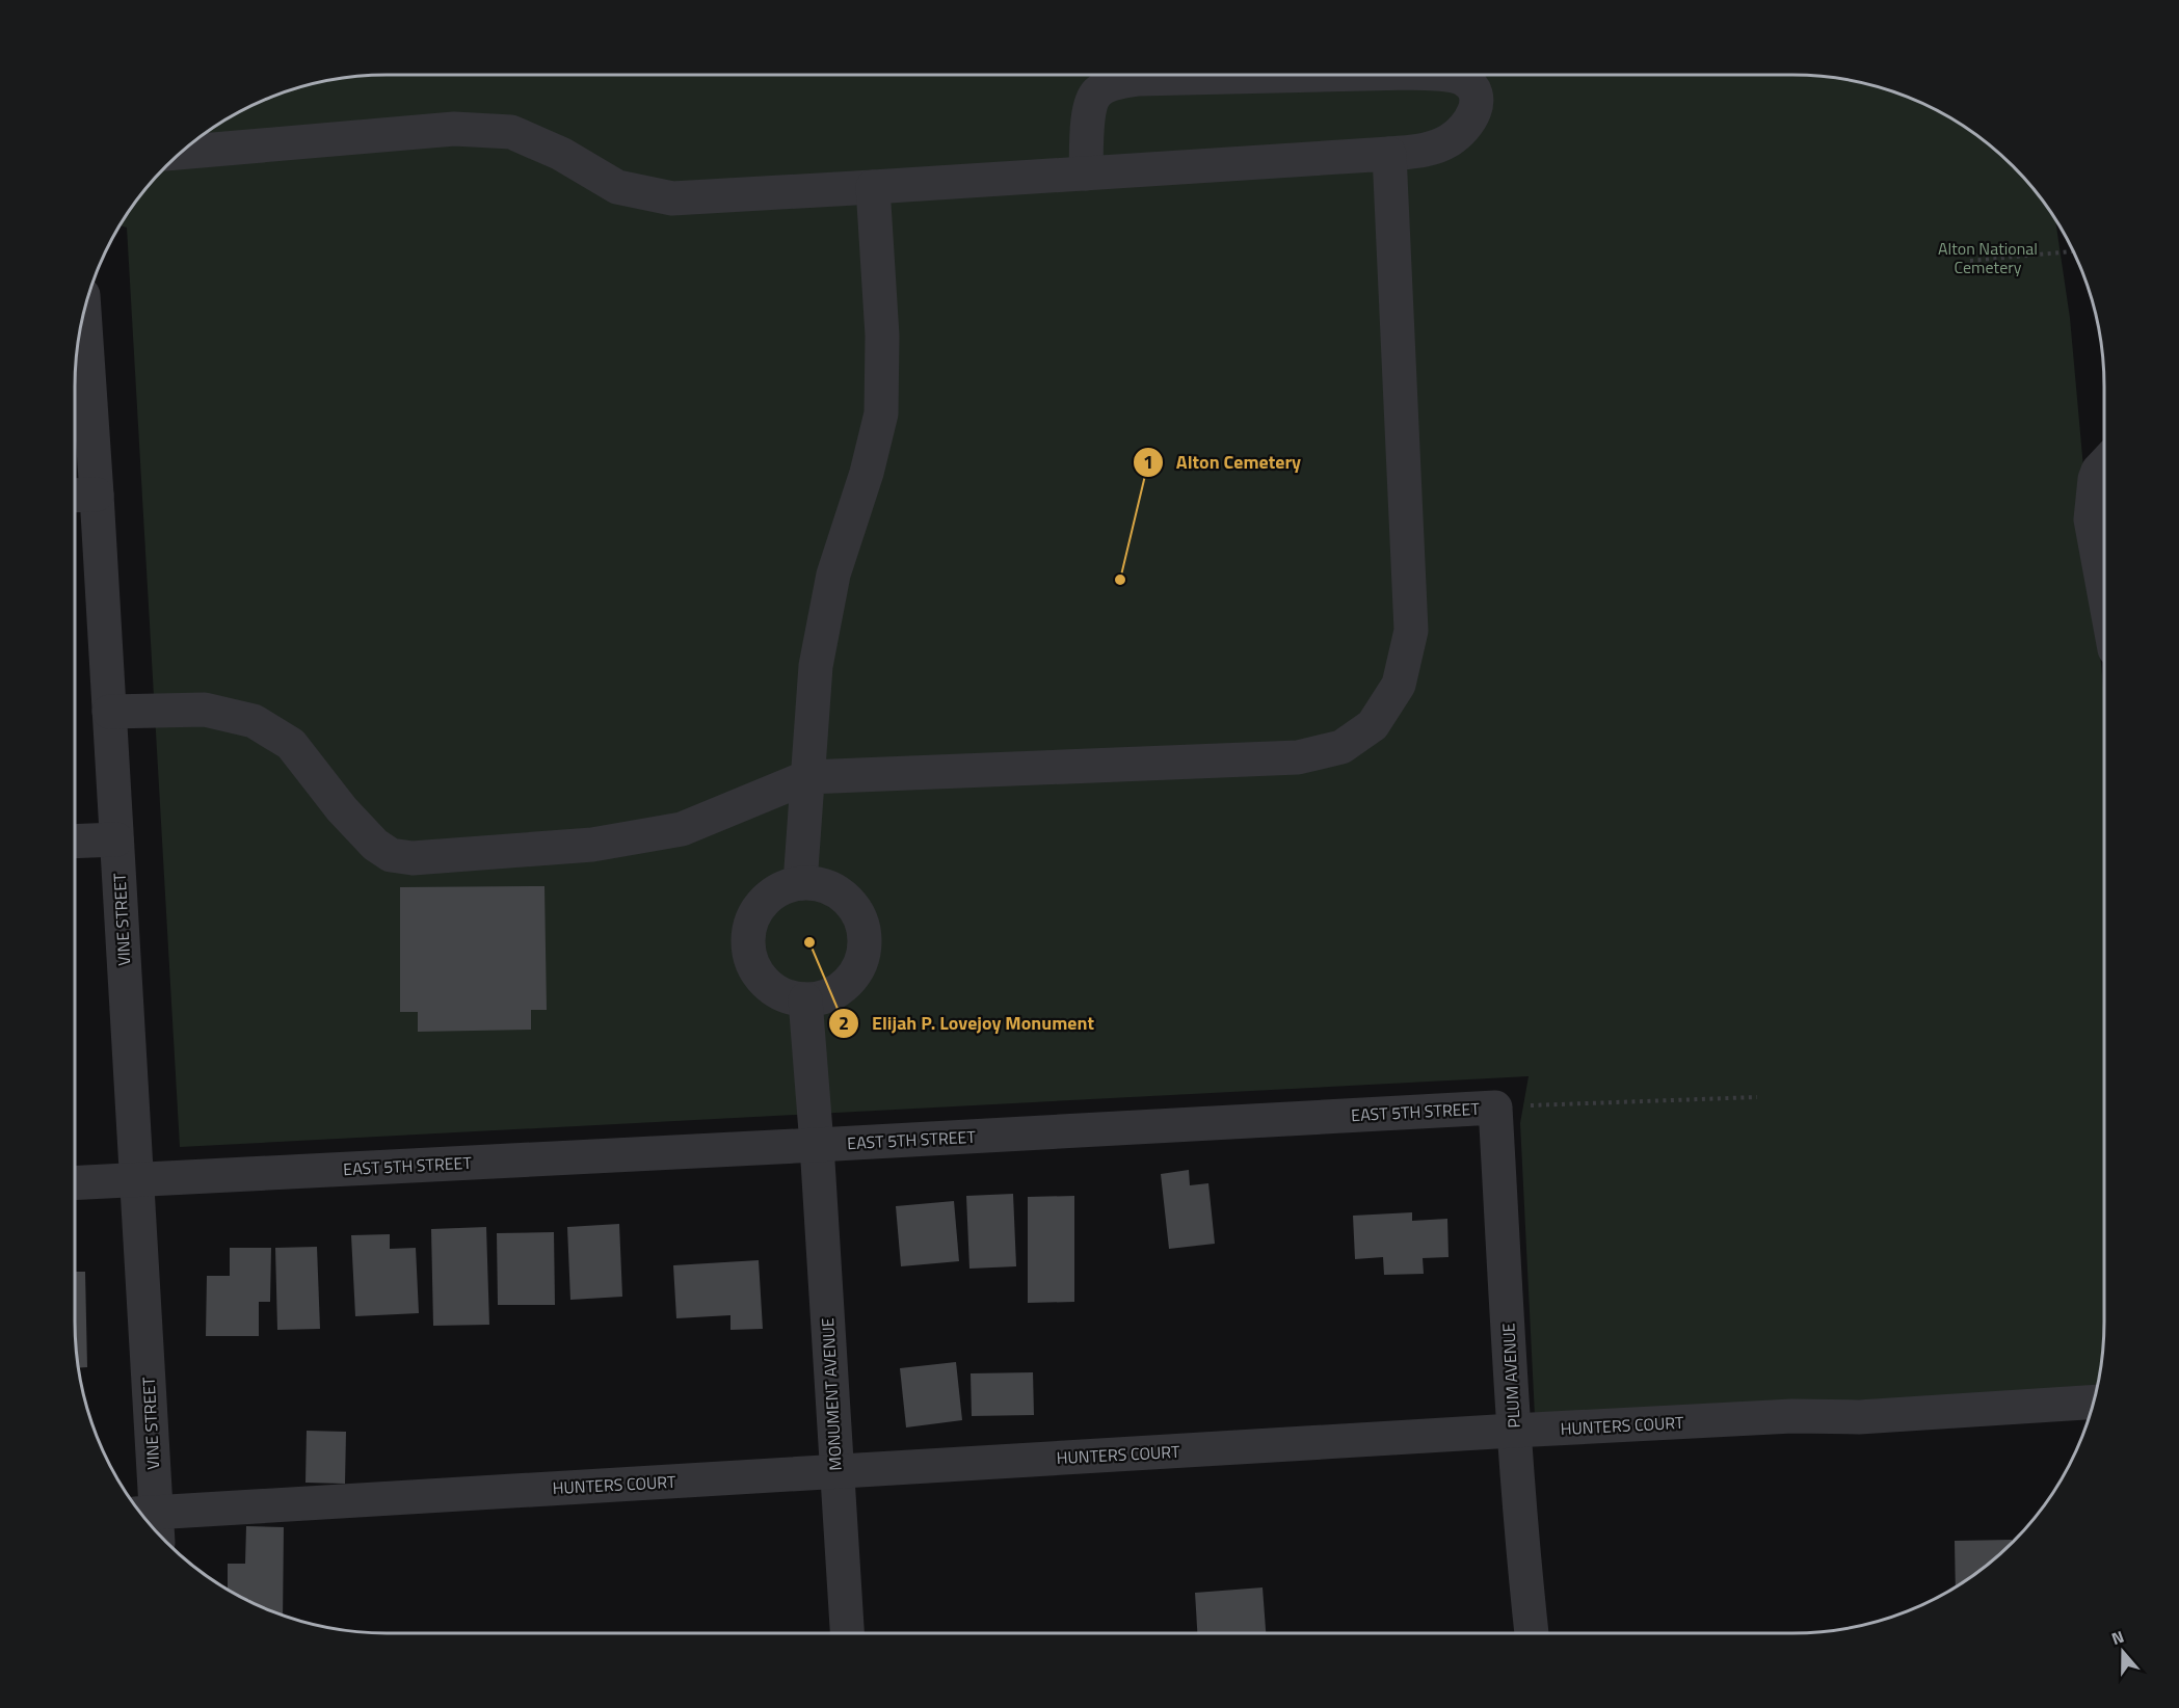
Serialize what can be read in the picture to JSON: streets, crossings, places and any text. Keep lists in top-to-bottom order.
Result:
{
  "streets": {
    "street": [
      "VINE STREET",
      "EAST 5TH STREET",
      "PLUM AVENUE",
      "MONUMENT AVENUE",
      "HUNTERS COURT"
    ]
  },
  "crossings": [
    ["VINE STREET", "EAST 5TH STREET"],
    ["VINE STREET", "HUNTERS COURT"],
    ["EAST 5TH STREET", "PLUM AVENUE"],
    ["EAST 5TH STREET", "MONUMENT AVENUE"],
    ["PLUM AVENUE", "HUNTERS COURT"],
    ["MONUMENT AVENUE", "HUNTERS COURT"]
  ],
  "parks": ["Alton National Cemetery"],
  "places": ["Alton Cemetery", "Elijah P. Lovejoy Monument"],
  "north": "top"
}
